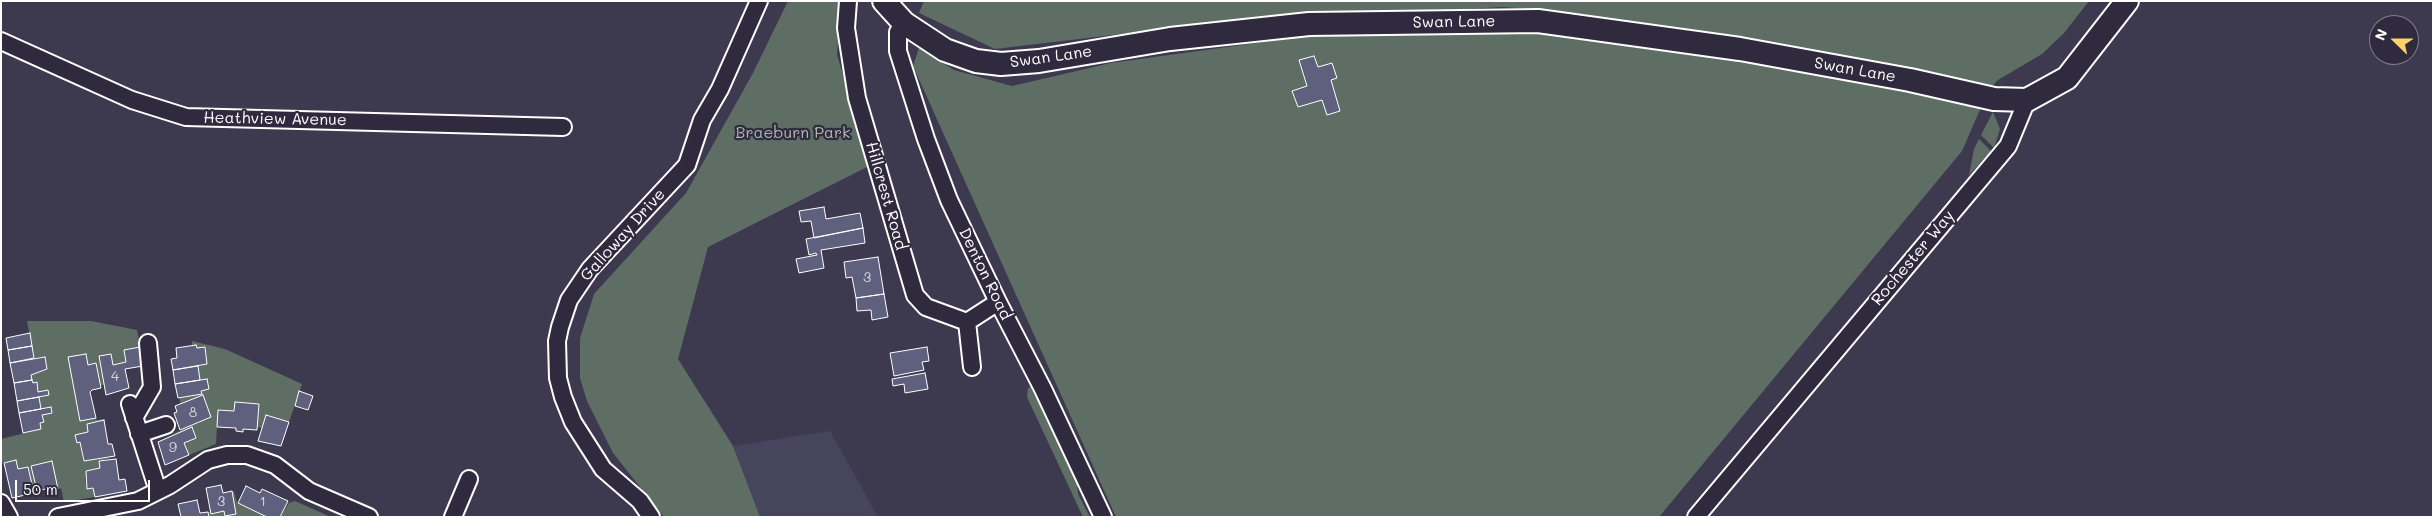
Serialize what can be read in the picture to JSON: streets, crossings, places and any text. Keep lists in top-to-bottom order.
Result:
{
  "streets": {
    "street": [
      "Swan Lane",
      "Heathview Avenue",
      "Hillcrest Road",
      "Galloway Drive",
      "Rochester Way",
      "Denton Road"
    ]
  },
  "crossings": [
    ["Swan Lane", "Rochester Way"],
    ["Swan Lane", "Denton Road"]
  ],
  "parks": ["Braeburn Park"],
  "house_numbers": [
    "3",
    "4",
    "8",
    "9",
    "3",
    "1"
  ],
  "scale_bar": "50 m",
  "north": "left"
}
